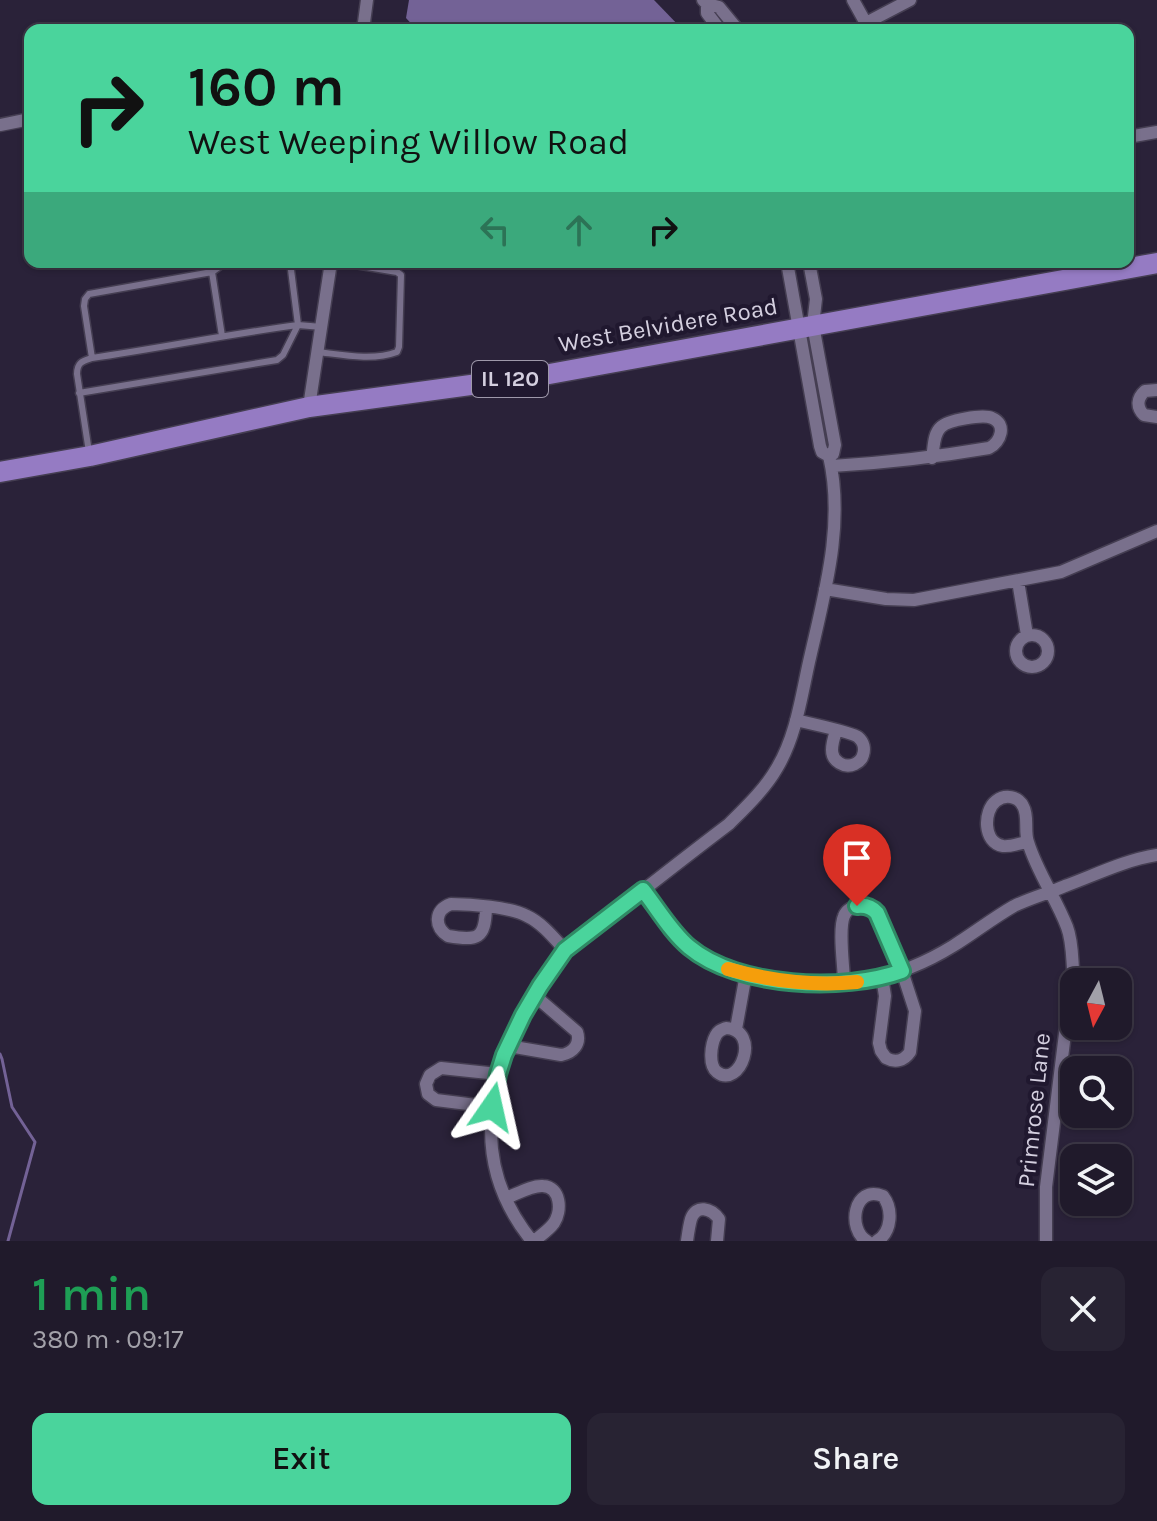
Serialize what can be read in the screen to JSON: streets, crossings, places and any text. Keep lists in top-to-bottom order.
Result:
{
  "streets": {
    "main road": ["West Belvidere Road", "IL 120"],
    "street": ["Primrose Lane"]
  },
  "north": "bottom",
  "page": {
    "turn": ["160 m", "West Weeping Willow Road"],
    "heading": ["1 min", "380 m · 09:17"],
    "buttons": ["Exit", "Share"]
  }
}
